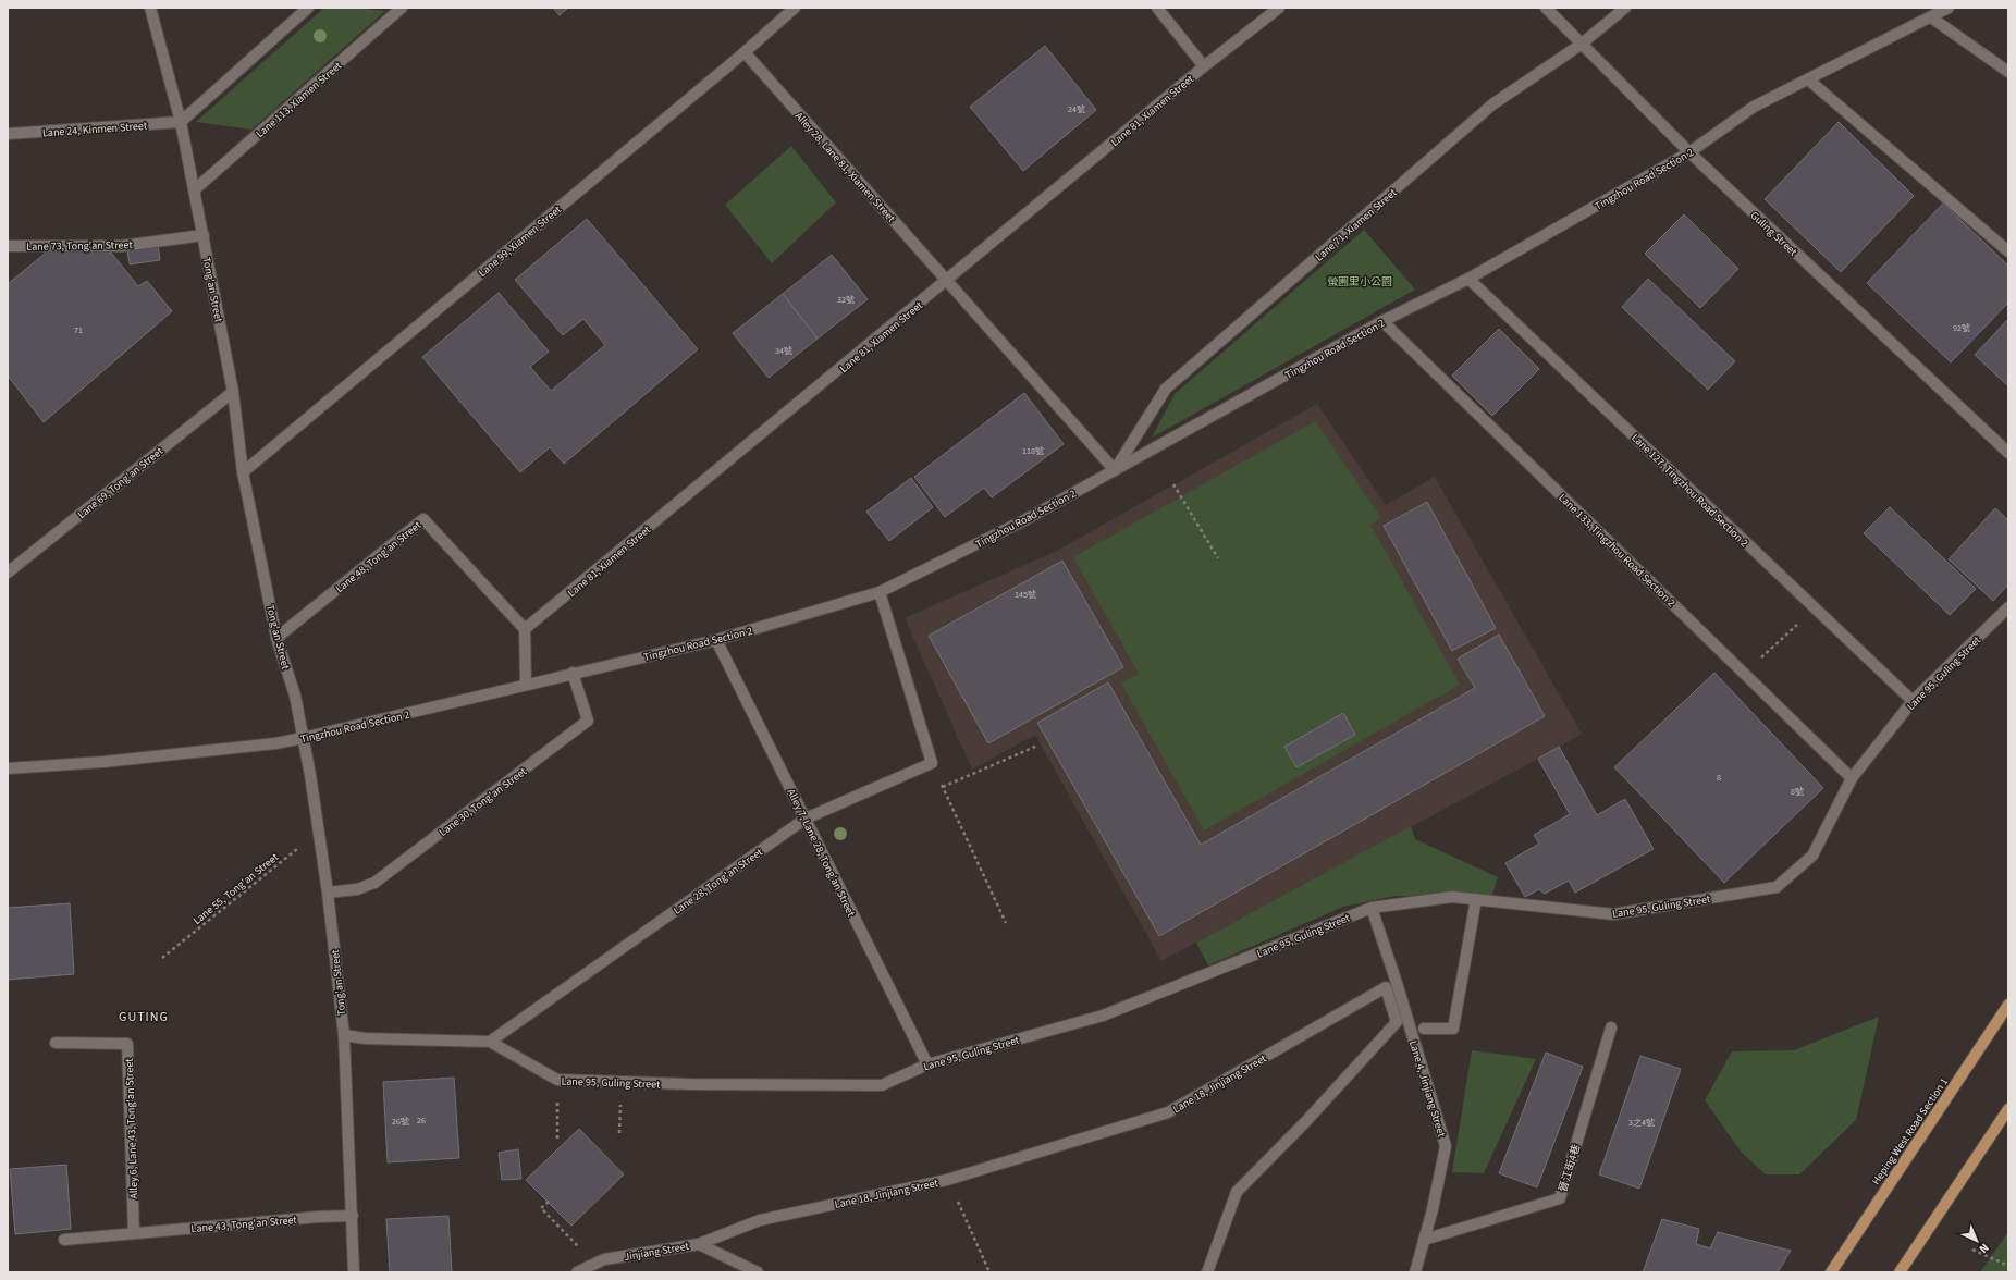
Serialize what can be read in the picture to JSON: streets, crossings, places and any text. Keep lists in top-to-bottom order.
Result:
{
  "streets": {
    "main road": ["Heping West Road Section 1"],
    "street": [
      "Lane 113, Xiamen Street",
      "Lane 81, Xiamen Street",
      "Lane 24, Kinmen Street",
      "Alley 28, Lane 81, Xiamen Street",
      "Tingzhou Road Section 2",
      "Lane 71, Xiamen Street",
      "Guling Street",
      "Lane 99, Xiamen Street",
      "Lane 73, Tong'an Street",
      "Tong'an Street",
      "Lane 69, Tong'an Street",
      "Lane 127, Tingzhou Road Section 2",
      "Lane 133, Tingzhou Road Section 2",
      "Lane 48, Tong'an Street",
      "Lane 95, Guling Street",
      "Lane 30, Tong'an Street",
      "Alley 7, Lane 28, Tong'an Street",
      "Lane 28, Tong'an Street",
      "Lane 18, Jinjiang Street",
      "Lane 4, Jinjiang Street",
      "Alley 6, Lane 43, Tong'an Street",
      "晉江街4巷",
      "Lane 43, Tong'an Street",
      "Jinjiang Street"
    ],
    "path": ["Lane 55, Tong'an Street"]
  },
  "crossings": [
    ["Lane 113, Xiamen Street", "Tong'an Street"],
    ["Lane 81, Xiamen Street", "Alley 28, Lane 81, Xiamen Street"],
    ["Lane 81, Xiamen Street", "Lane 48, Tong'an Street"],
    ["Lane 24, Kinmen Street", "Tong'an Street"],
    ["Alley 28, Lane 81, Xiamen Street", "Tingzhou Road Section 2"],
    ["Alley 28, Lane 81, Xiamen Street", "Lane 71, Xiamen Street"],
    ["Alley 28, Lane 81, Xiamen Street", "Lane 99, Xiamen Street"],
    ["Tingzhou Road Section 2", "Lane 71, Xiamen Street"],
    ["Tingzhou Road Section 2", "Guling Street"],
    ["Tingzhou Road Section 2", "Tong'an Street"],
    ["Tingzhou Road Section 2", "Lane 127, Tingzhou Road Section 2"],
    ["Tingzhou Road Section 2", "Lane 133, Tingzhou Road Section 2"],
    ["Tingzhou Road Section 2", "Lane 30, Tong'an Street"],
    ["Tingzhou Road Section 2", "Alley 7, Lane 28, Tong'an Street"],
    ["Lane 71, Xiamen Street", "Guling Street"],
    ["Lane 99, Xiamen Street", "Tong'an Street"],
    ["Lane 73, Tong'an Street", "Tong'an Street"],
    ["Tong'an Street", "Lane 69, Tong'an Street"],
    ["Tong'an Street", "Lane 48, Tong'an Street"],
    ["Tong'an Street", "Lane 30, Tong'an Street"],
    ["Tong'an Street", "Lane 55, Tong'an Street"],
    ["Tong'an Street", "Lane 43, Tong'an Street"],
    ["Lane 127, Tingzhou Road Section 2", "Lane 95, Guling Street"],
    ["Lane 133, Tingzhou Road Section 2", "Lane 95, Guling Street"],
    ["Lane 95, Guling Street", "Alley 7, Lane 28, Tong'an Street"],
    ["Lane 95, Guling Street", "Lane 28, Tong'an Street"],
    ["Lane 95, Guling Street", "Lane 4, Jinjiang Street"],
    ["Alley 7, Lane 28, Tong'an Street", "Lane 28, Tong'an Street"],
    ["Lane 18, Jinjiang Street", "Jinjiang Street"],
    ["Lane 4, Jinjiang Street", "晉江街4巷"],
    ["Alley 6, Lane 43, Tong'an Street", "Lane 43, Tong'an Street"]
  ],
  "districts": ["GUTING"],
  "parks": ["螢圃里小公園"],
  "house_numbers": [
    "24號",
    "32號",
    "92號",
    "71",
    "34號",
    "118號",
    "145號",
    "8",
    "8號",
    "26",
    "26號",
    "3之4號"
  ],
  "north": "bottom right"
}
